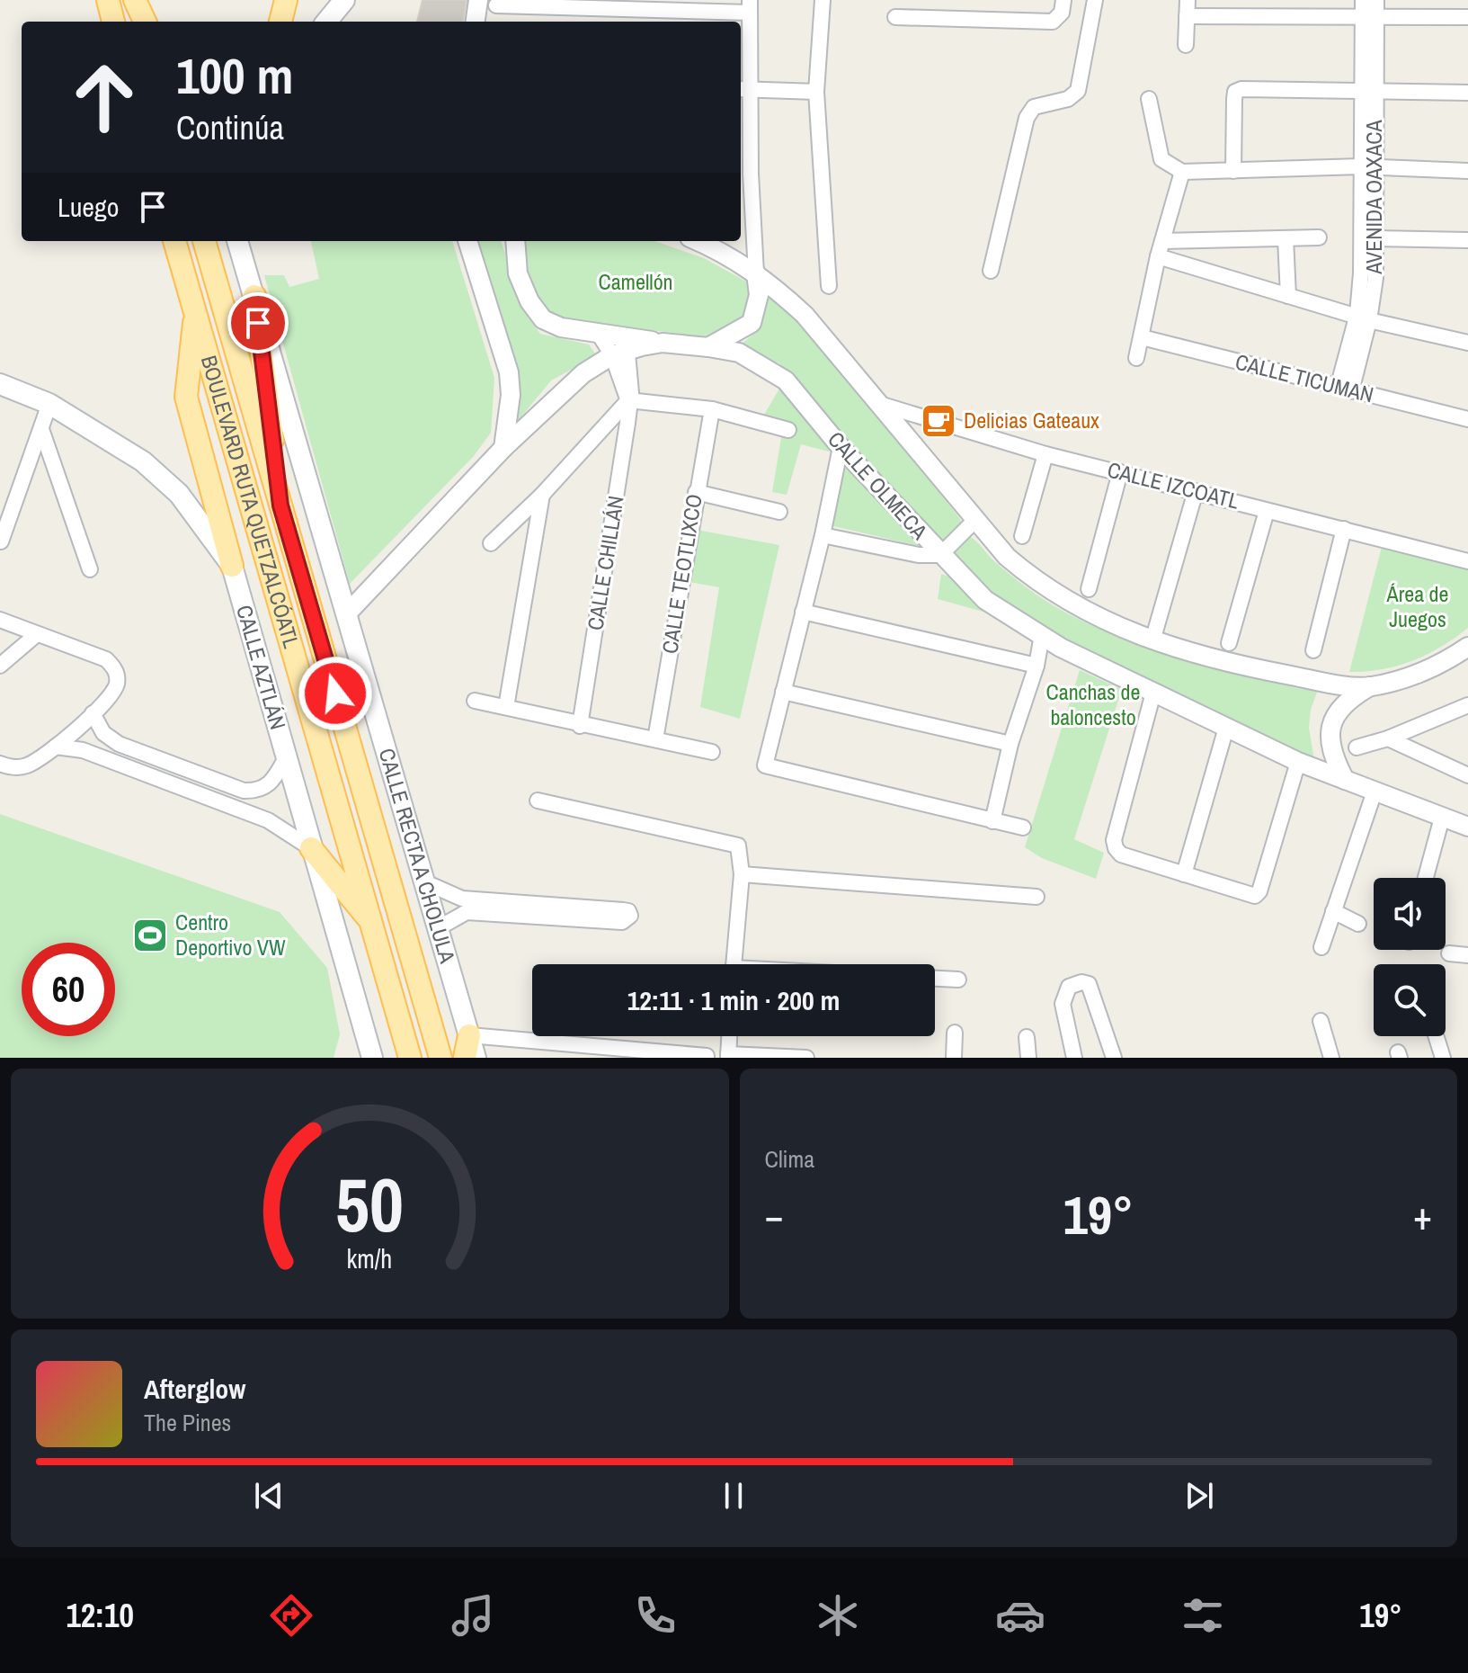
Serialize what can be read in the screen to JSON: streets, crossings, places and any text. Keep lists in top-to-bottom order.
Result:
{
  "streets": {
    "main road": ["BOULEVARD RUTA QUETZALCÓATL", "CALLE AZTLÁN", "CALLE RECTA A CHOLULA"],
    "street": [
      "AVENIDA OAXACA",
      "CALLE TICUMAN",
      "CALLE OLMECA",
      "CALLE IZCOATL",
      "CALLE CHILLÁN",
      "CALLE TEOTLIXCO"
    ]
  },
  "crossings": [
    ["AVENIDA OAXACA", "CALLE TICUMAN"],
    ["CALLE OLMECA", "CALLE CHILLÁN"],
    ["CALLE OLMECA", "CALLE RECTA A CHOLULA"]
  ],
  "parks": ["Camellón", "Área de Juegos", "Canchas de baloncesto"],
  "places": {
    "cafe": ["Delicias Gateaux"],
    "sports": ["Centro Deportivo VW"]
  },
  "page": {
    "turn": ["100 m", "Continúa"],
    "then": "Luego",
    "limit": "60",
    "trip": "12:11 · 1 min · 200 m",
    "tile": "Clima",
    "heat": ["−", "19°", "+"],
    "song": ["Afterglow", "The Pines"],
    "tabs": ["12:10", "19°"],
    "gauge": ["50", "km/h"]
  }
}
